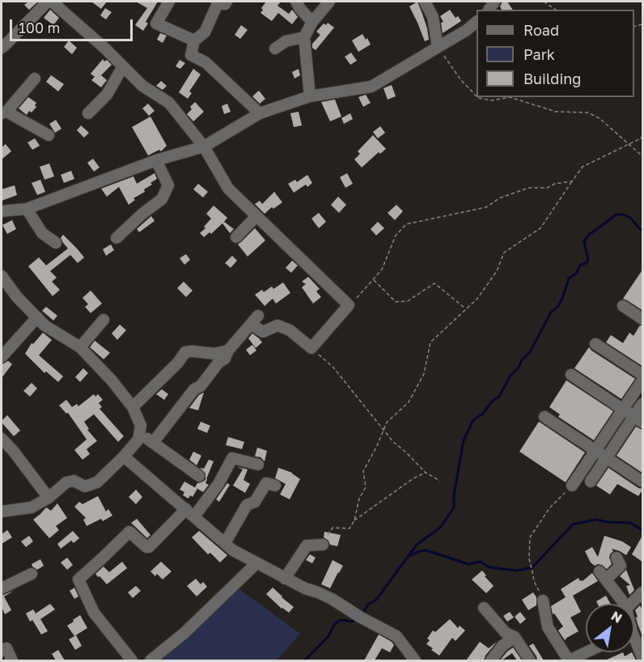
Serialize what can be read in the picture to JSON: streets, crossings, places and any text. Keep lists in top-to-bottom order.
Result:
{
  "legend": ["Road", "Park", "Building"],
  "scale_bar": "100 m",
  "north": "top right"
}
